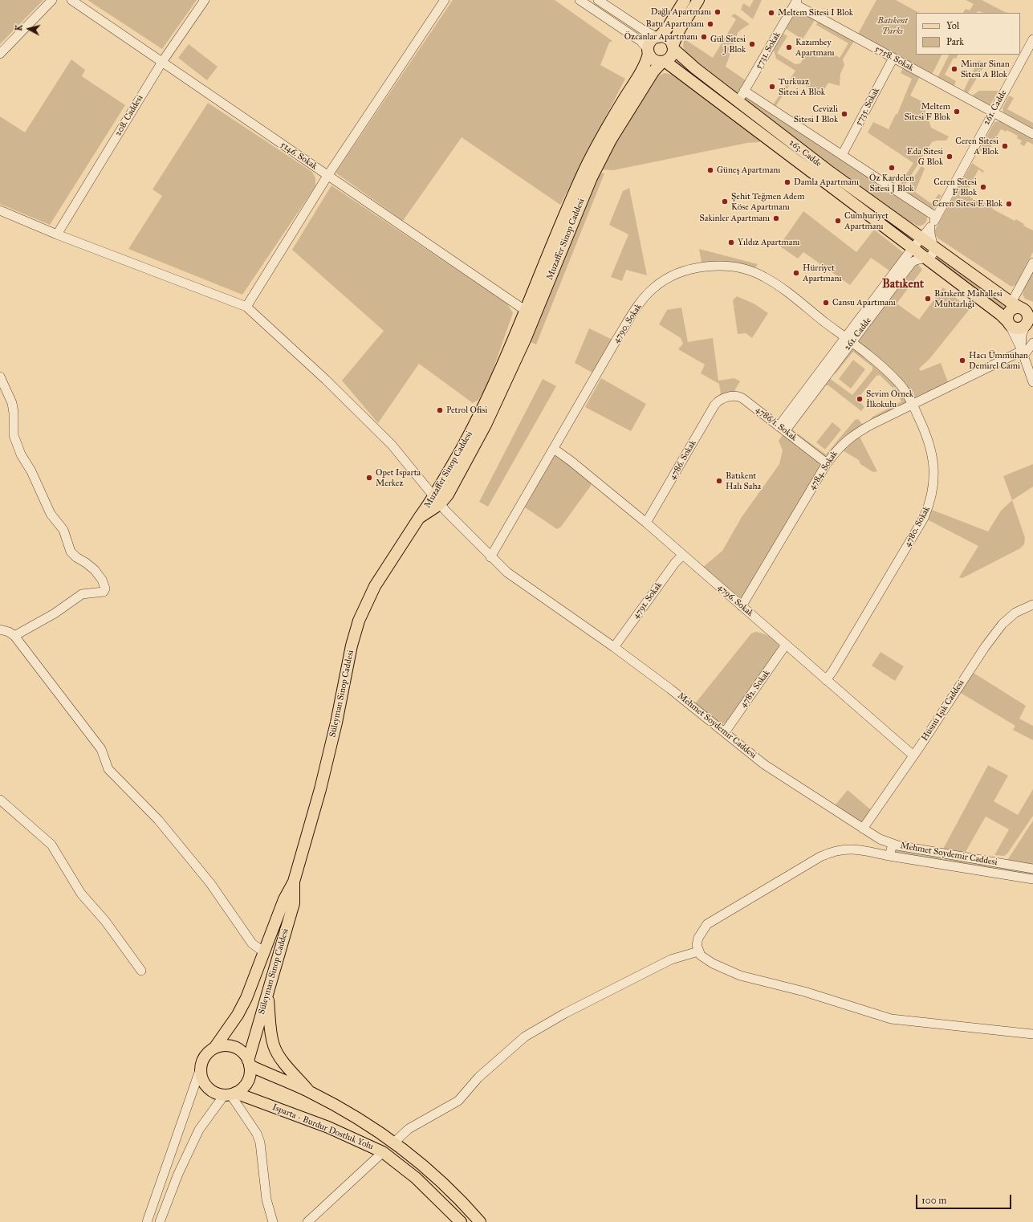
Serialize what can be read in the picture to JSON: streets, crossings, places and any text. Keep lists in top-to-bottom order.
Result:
{
  "streets": {
    "main road": [
      "263. Cadde",
      "Muzaffer Sinop Caddesi",
      "Süleyman Sinop Caddesi",
      "Isparta - Burdur Dostluk Yolu"
    ],
    "street": [
      "5731. Sokak",
      "5758. Sokak",
      "5735. Sokak",
      "261. Cadde",
      "208. Caddesi",
      "5146. Sokak",
      "4790. Sokak",
      "4786/1. Sokak",
      "4786. Sokak",
      "4784. Sokak",
      "4780. Sokak",
      "4791. Sokak",
      "4796. Sokak",
      "4782. Sokak",
      "Hüsnü Işık Caddesi",
      "Mehmet Soydemir Caddesi"
    ]
  },
  "crossings": [
    ["5731. Sokak", "5758. Sokak"],
    ["5731. Sokak", "263. Cadde"],
    ["5758. Sokak", "5735. Sokak"],
    ["5758. Sokak", "261. Cadde"],
    ["261. Cadde", "263. Cadde"],
    ["261. Cadde", "4790. Sokak"],
    ["261. Cadde", "4786/1. Sokak"],
    ["261. Cadde", "4780. Sokak"],
    ["208. Caddesi", "5146. Sokak"],
    ["263. Cadde", "Muzaffer Sinop Caddesi"],
    ["5146. Sokak", "Muzaffer Sinop Caddesi"],
    ["Muzaffer Sinop Caddesi", "Süleyman Sinop Caddesi"],
    ["Muzaffer Sinop Caddesi", "Mehmet Soydemir Caddesi"],
    ["4790. Sokak", "4780. Sokak"],
    ["4790. Sokak", "4796. Sokak"],
    ["4790. Sokak", "Mehmet Soydemir Caddesi"],
    ["4786/1. Sokak", "4786. Sokak"],
    ["4786/1. Sokak", "4784. Sokak"],
    ["4786. Sokak", "4796. Sokak"],
    ["4784. Sokak", "4780. Sokak"],
    ["4784. Sokak", "4796. Sokak"],
    ["4780. Sokak", "4796. Sokak"],
    ["4791. Sokak", "4796. Sokak"],
    ["4791. Sokak", "Mehmet Soydemir Caddesi"],
    ["4796. Sokak", "4782. Sokak"],
    ["4796. Sokak", "Hüsnü Işık Caddesi"],
    ["4782. Sokak", "Mehmet Soydemir Caddesi"],
    ["Süleyman Sinop Caddesi", "Isparta - Burdur Dostluk Yolu"],
    ["Hüsnü Işık Caddesi", "Mehmet Soydemir Caddesi"]
  ],
  "districts": ["Batıkent"],
  "parks": ["Batıkent Parkı"],
  "places": [
    "Dağlı Apartmanı",
    "Meltem Sitesi I Blok",
    "Batu Apartmanı",
    "Özcanlar Apartmanı",
    "Gül Sitesi J Blok",
    "Kazımbey Apartmanı",
    "Mimar Sinan Sitesi A Blok",
    "Turkuaz Sitesi A Blok",
    "Meltem Sitesi F Blok",
    "Cevizli Sitesi I Blok",
    "Ceren Sitesi A Blok",
    "Eda Sitesi G Blok",
    "Öz Kardelen Sitesi J Blok",
    "Güneş Apartmanı",
    "Damla Apartmanı",
    "Ceren Sitesi F Blok",
    "Şehit Teğmen Adem Köse Apartmanı",
    "Ceren Sitesi E Blok",
    "Sakinler Apartmanı",
    "Cumhuriyet Apartmanı",
    "Yıldız Apartmanı",
    "Hürriyet Apartmanı",
    "Batıkent Mahallesi Muhtarlığı",
    "Cansu Apartmanı",
    "Hacı Ümmühan Demirel Cami",
    "Sevim Örnek İlkokulu",
    "Petrol Ofisi",
    "Opet Isparta Merkez",
    "Batıkent Halı Saha"
  ],
  "legend": ["Yol", "Park"],
  "scale_bar": "100 m",
  "north": "left"
}
